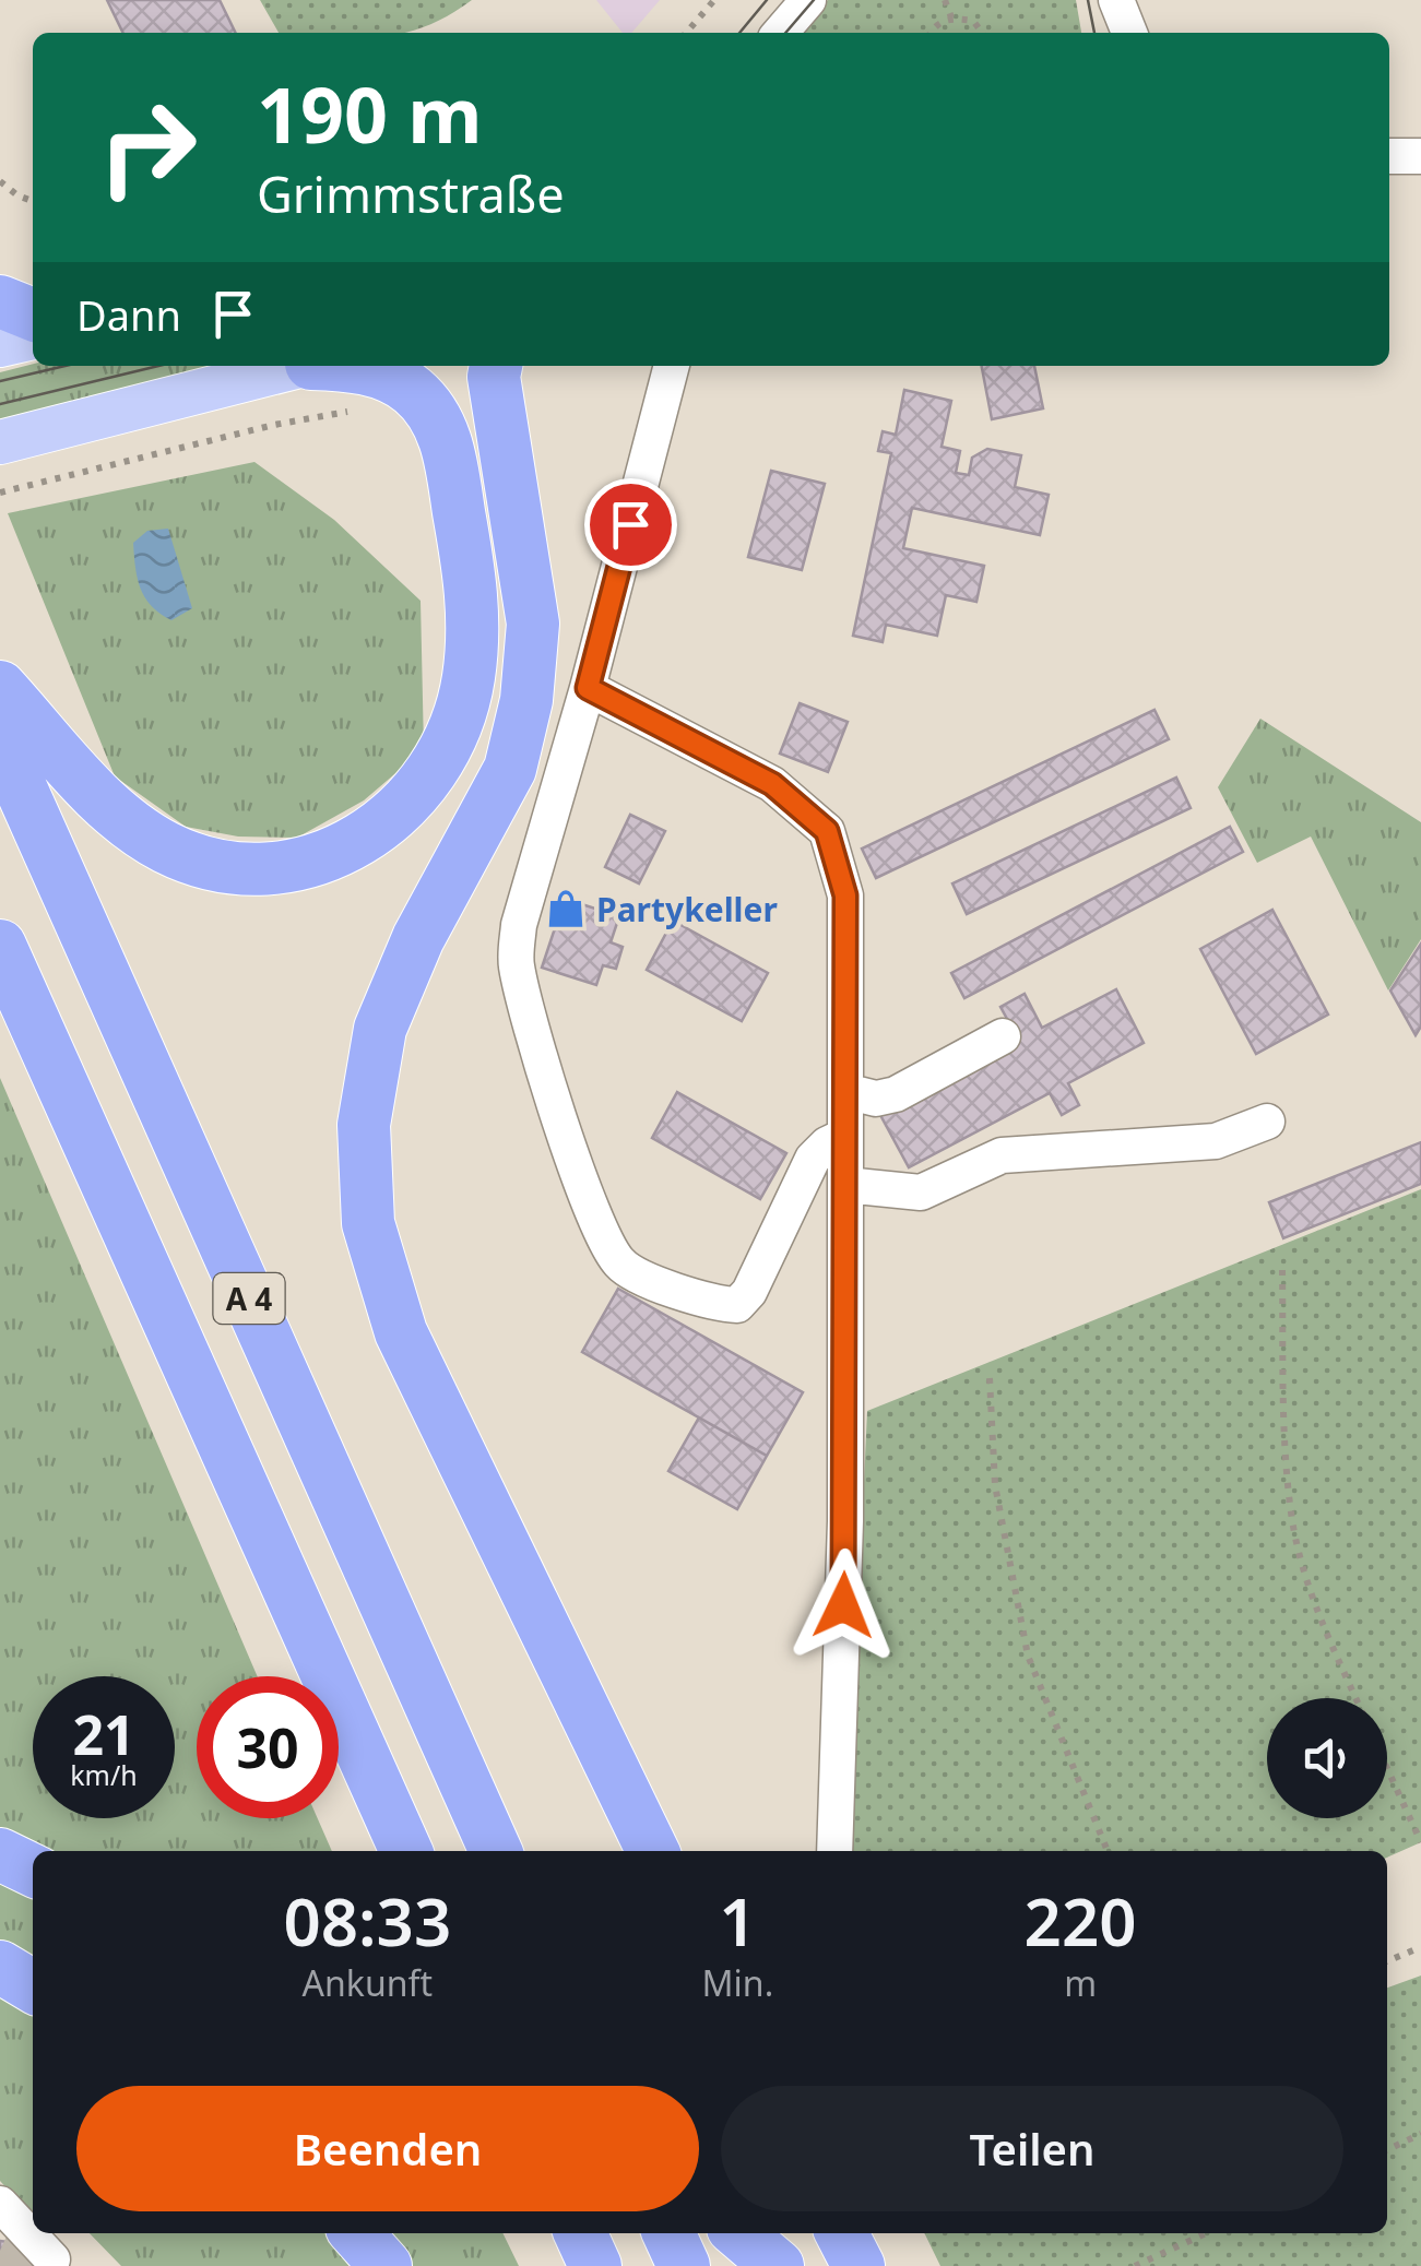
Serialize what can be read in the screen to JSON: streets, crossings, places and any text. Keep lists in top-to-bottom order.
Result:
{
  "streets": {
    "highway": ["A 4"]
  },
  "places": {
    "shop": ["Partykeller"]
  },
  "page": {
    "turn": ["190 m", "Grimmstraße"],
    "then": "Dann",
    "speed": "21 km/h",
    "limit": "30",
    "eta": [
      "08:33",
      "Ankunft",
      "1",
      "Min.",
      "220",
      "m"
    ],
    "buttons": ["Beenden", "Teilen"]
  }
}
